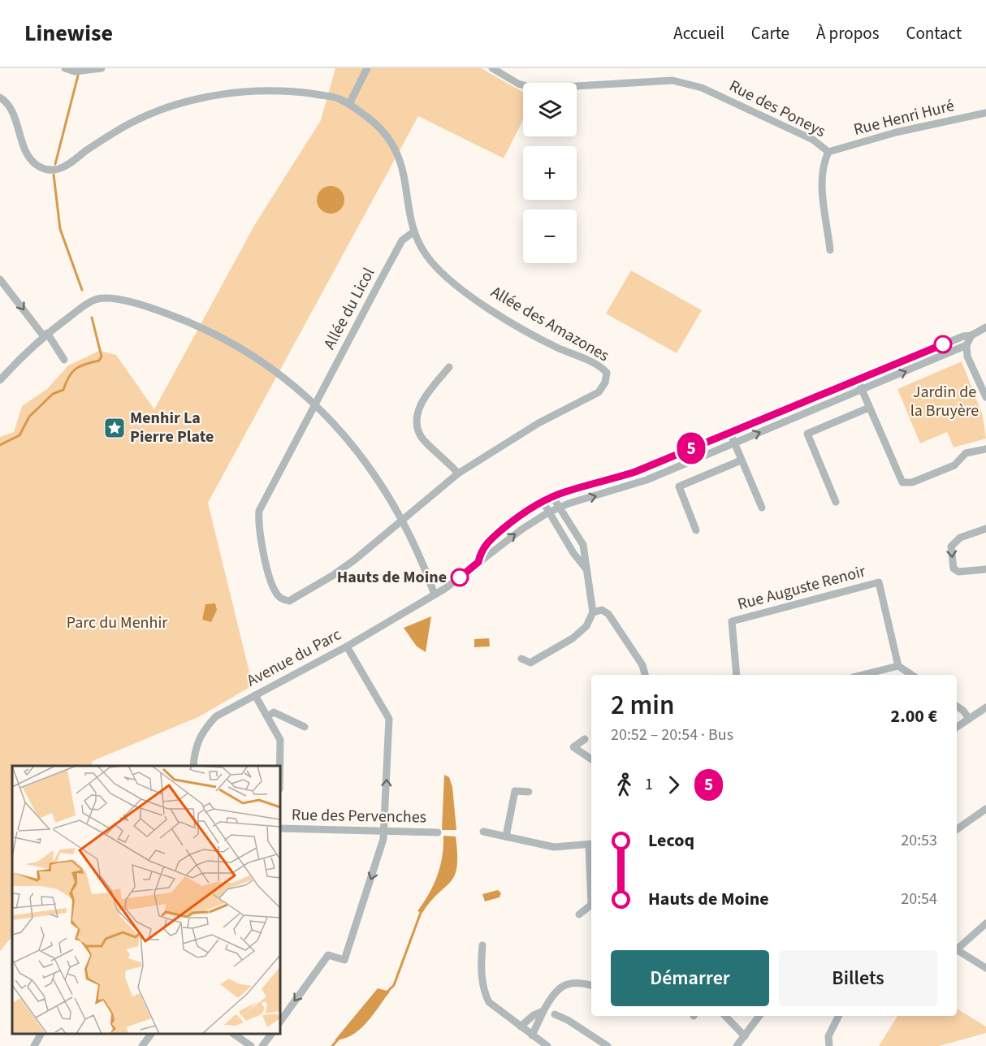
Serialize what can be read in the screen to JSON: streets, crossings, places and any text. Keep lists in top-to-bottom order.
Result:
{
  "streets": {
    "street": [
      "Rue des Poneys",
      "Rue Henri Huré",
      "Allée du Licol",
      "Allée des Amazones",
      "Rue Auguste Renoir",
      "Avenue du Parc",
      "Rue des Pervenches"
    ]
  },
  "crossings": [
    ["Rue des Poneys", "Rue Henri Huré"],
    ["Allée du Licol", "Allée des Amazones"]
  ],
  "parks": ["Jardin de la Bruyère", "Parc du Menhir"],
  "places": {
    "place": ["Menhir La Pierre Plate"],
    "other": ["Hauts de Moine"]
  },
  "lines": ["bus line 5"],
  "page": {
    "header": "Linewise",
    "nav": [
      "Accueil",
      "Carte",
      "À propos",
      "Contact"
    ],
    "on_map": "5",
    "map_buttons": ["+", "−"],
    "heading": ["2 min", "20:52 – 20:54 · Bus", "2.00 €"],
    "legs": ["1", "5"],
    "list": [
      {
        "name": "Lecoq",
        "value": "20:53"
      },
      {
        "name": "Hauts de Moine",
        "value": "20:54"
      }
    ],
    "buttons": ["Démarrer", "Billets"]
  }
}
